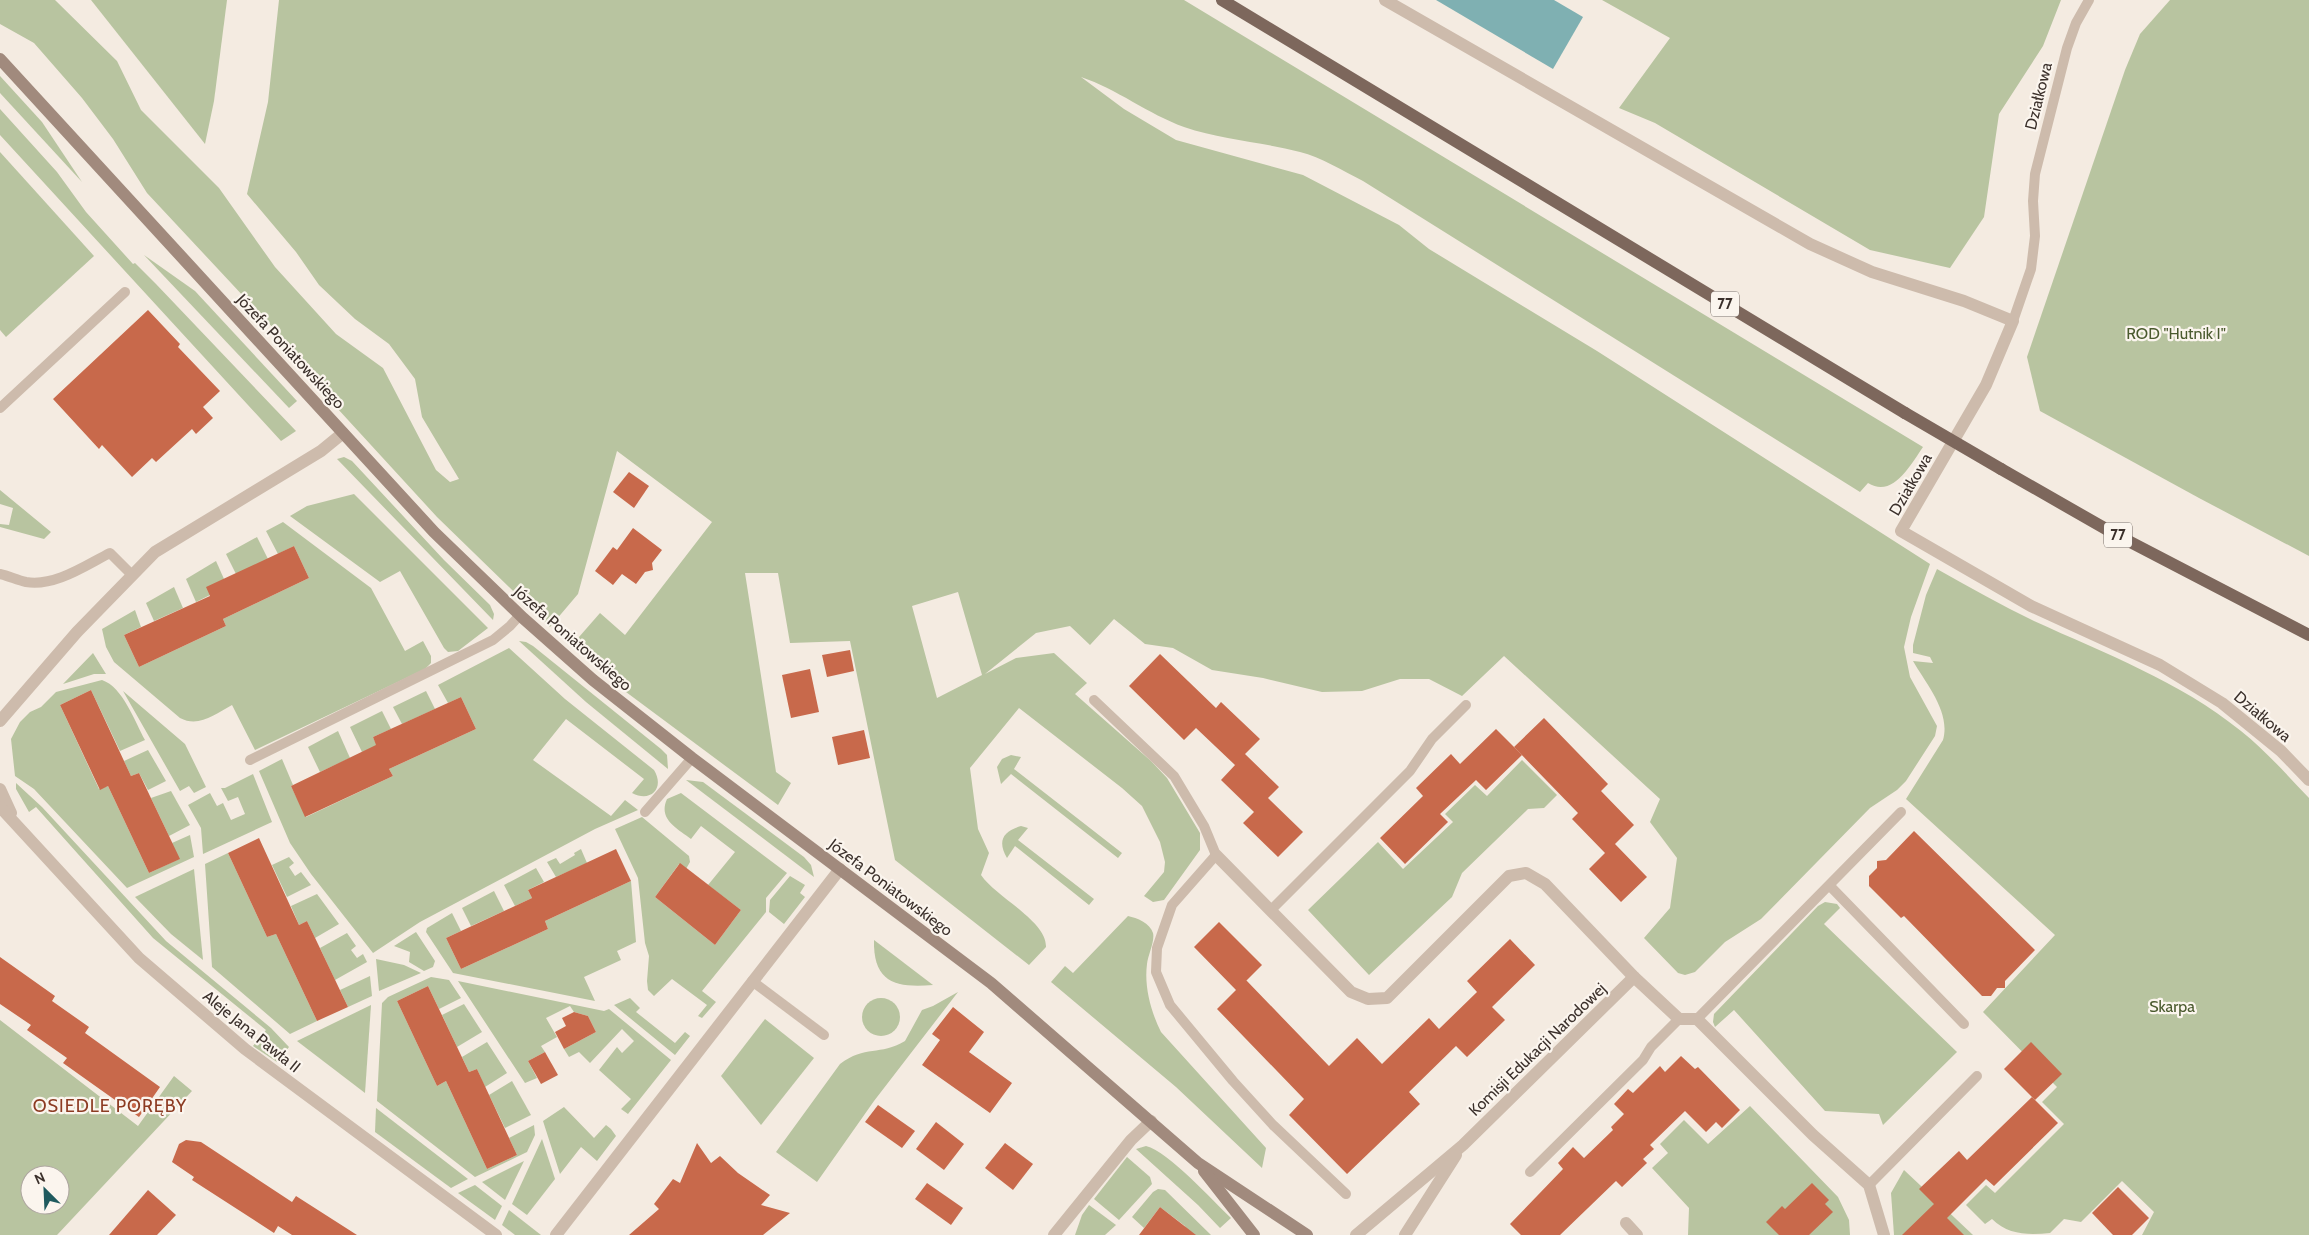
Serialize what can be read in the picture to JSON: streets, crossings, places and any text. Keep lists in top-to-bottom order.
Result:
{
  "streets": {
    "main road": ["77"],
    "street": [
      "Działkowa",
      "Józefa Poniatowskiego",
      "Aleje Jana Pawła II",
      "Komisji Edukacji Narodowej"
    ]
  },
  "districts": ["OSIEDLE PORĘBY"],
  "parks": ["ROD \"Hutnik I\"", "Skarpa"],
  "north": "top left"
}
